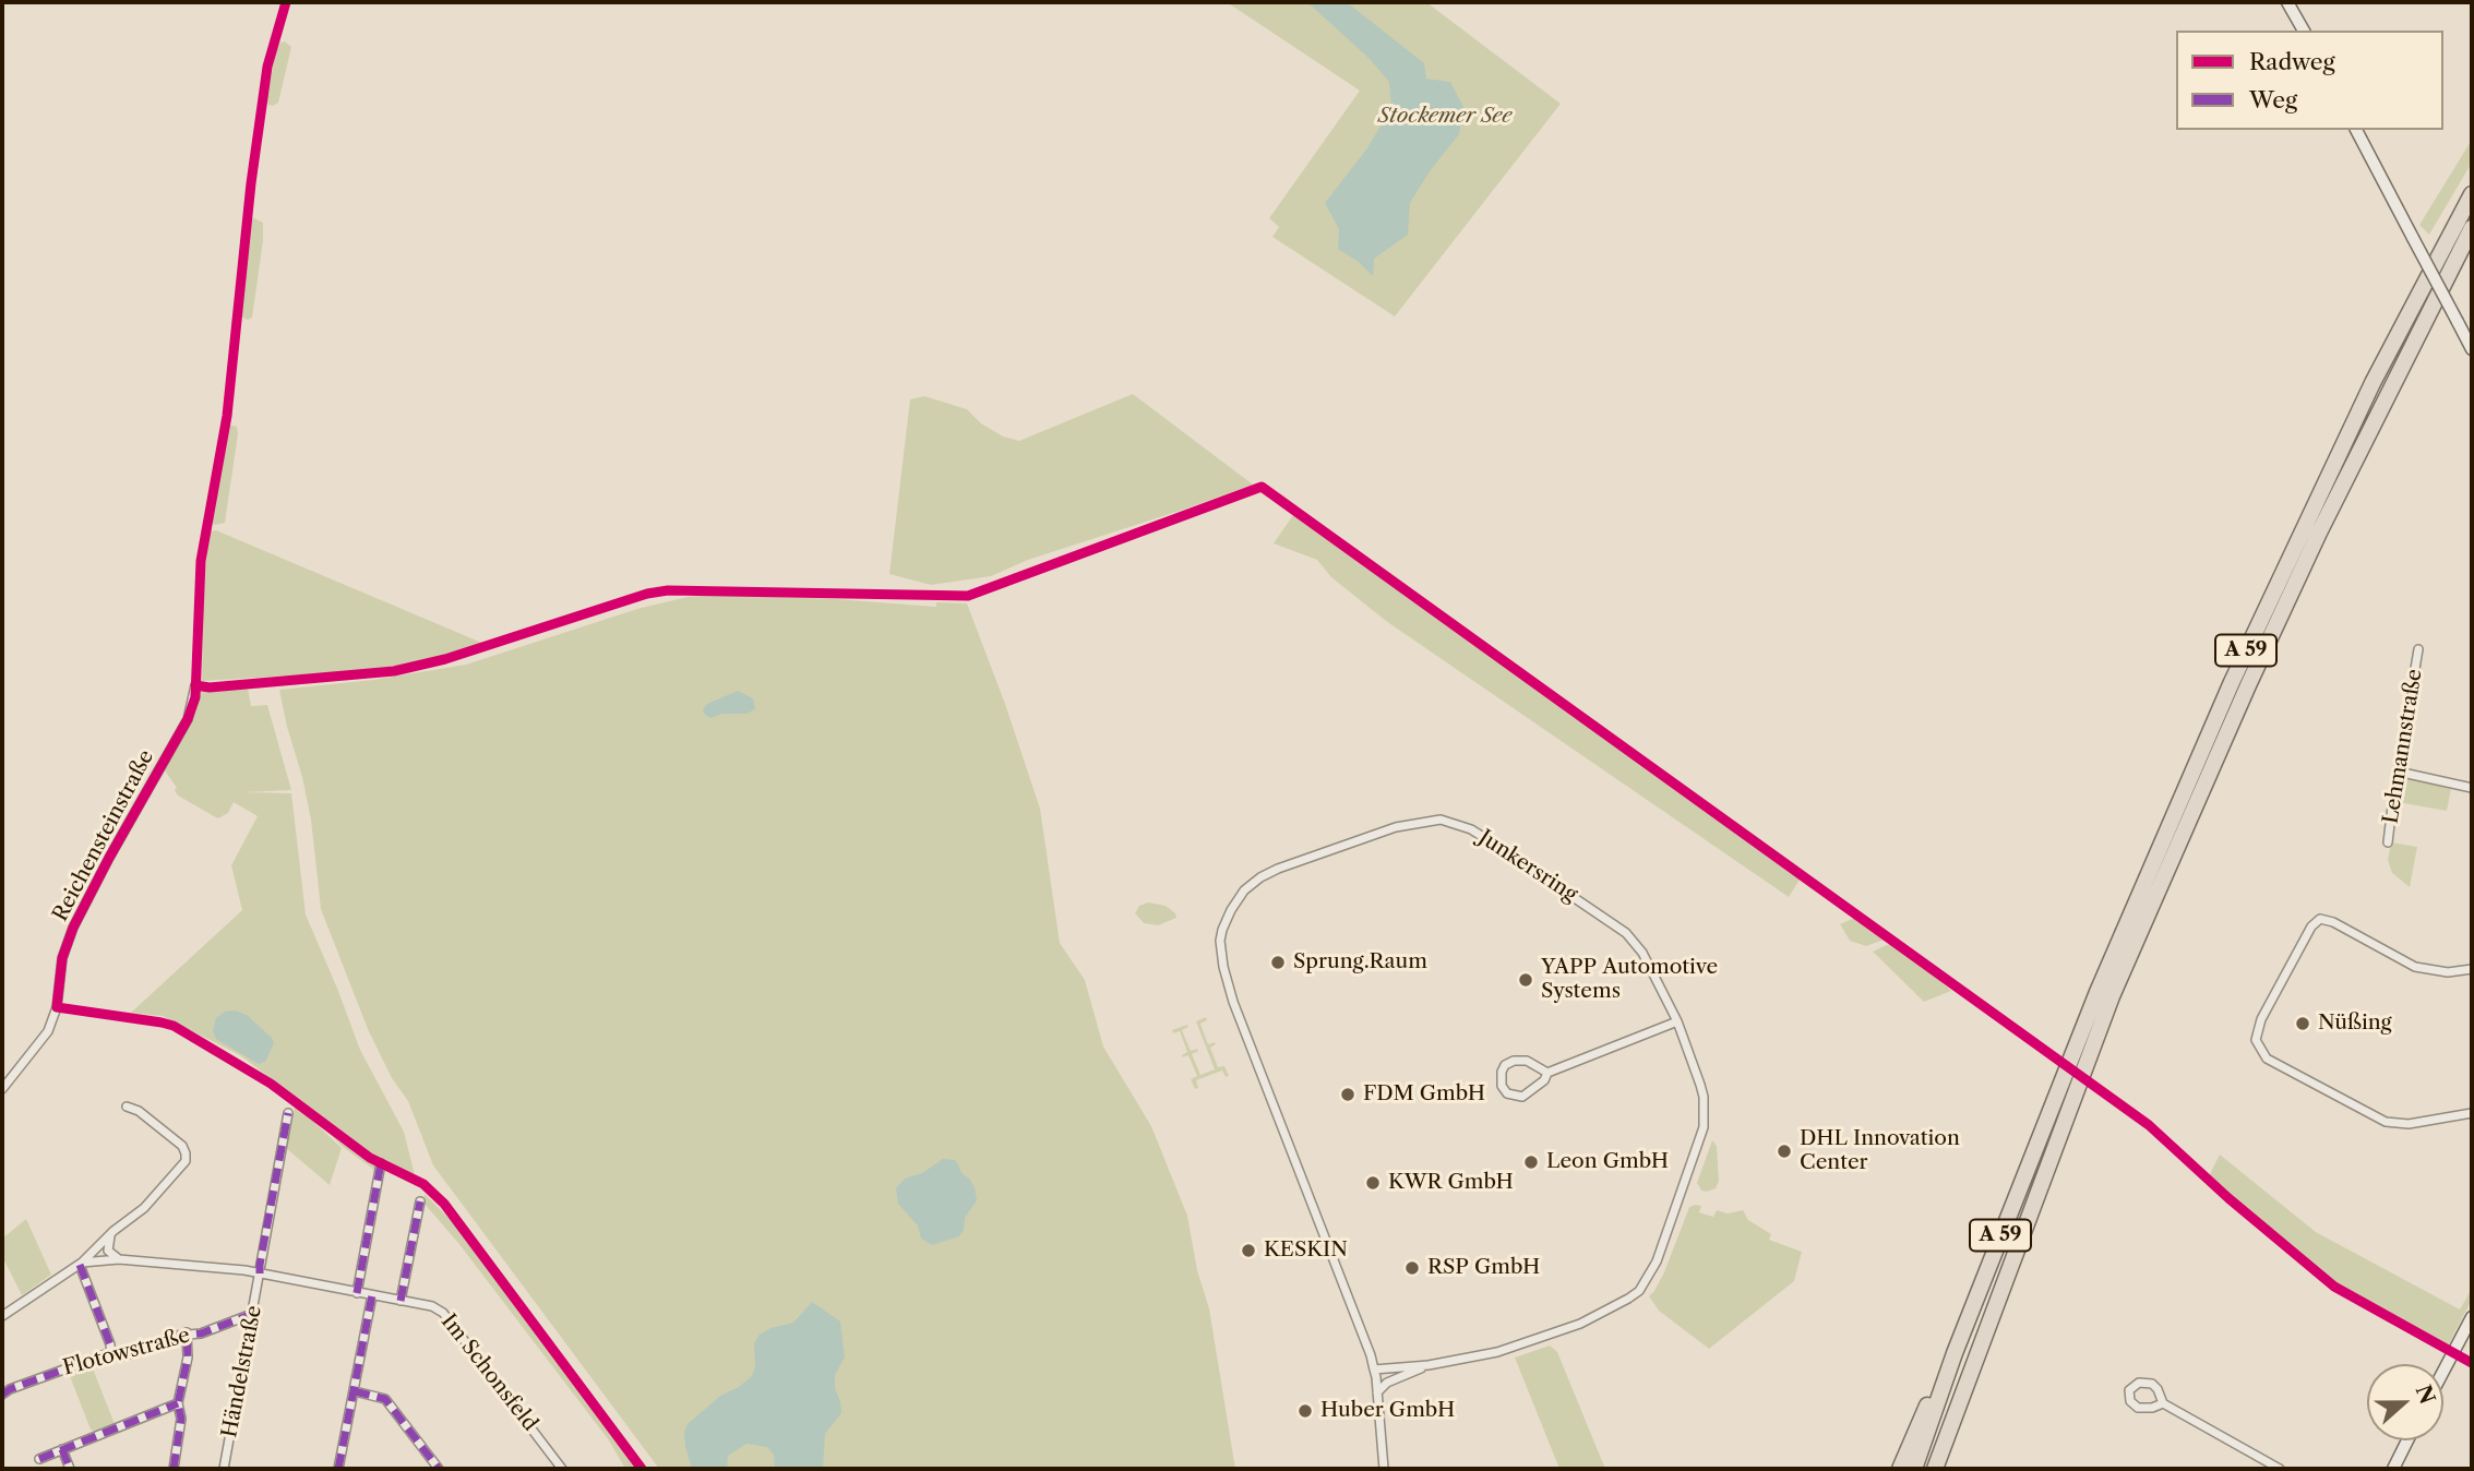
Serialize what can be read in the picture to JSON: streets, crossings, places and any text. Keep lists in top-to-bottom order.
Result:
{
  "streets": {
    "highway": ["A 59"],
    "street": [
      "Lehmannstraße",
      "Reichensteinstraße",
      "Junkersring",
      "Flotowstraße",
      "Händelstraße",
      "Im Schonsfeld"
    ]
  },
  "crossings": [
    ["Flotowstraße", "Händelstraße"],
    ["Händelstraße", "Im Schonsfeld"]
  ],
  "parks": ["Stockemer See"],
  "places": [
    "Sprung.Raum",
    "YAPP Automotive Systems",
    "Nüßing",
    "FDM GmbH",
    "DHL Innovation Center",
    "Leon GmbH",
    "KWR GmbH",
    "KESKIN",
    "RSP GmbH",
    "Huber GmbH"
  ],
  "legend": ["Radweg", "Weg"],
  "north": "right"
}
